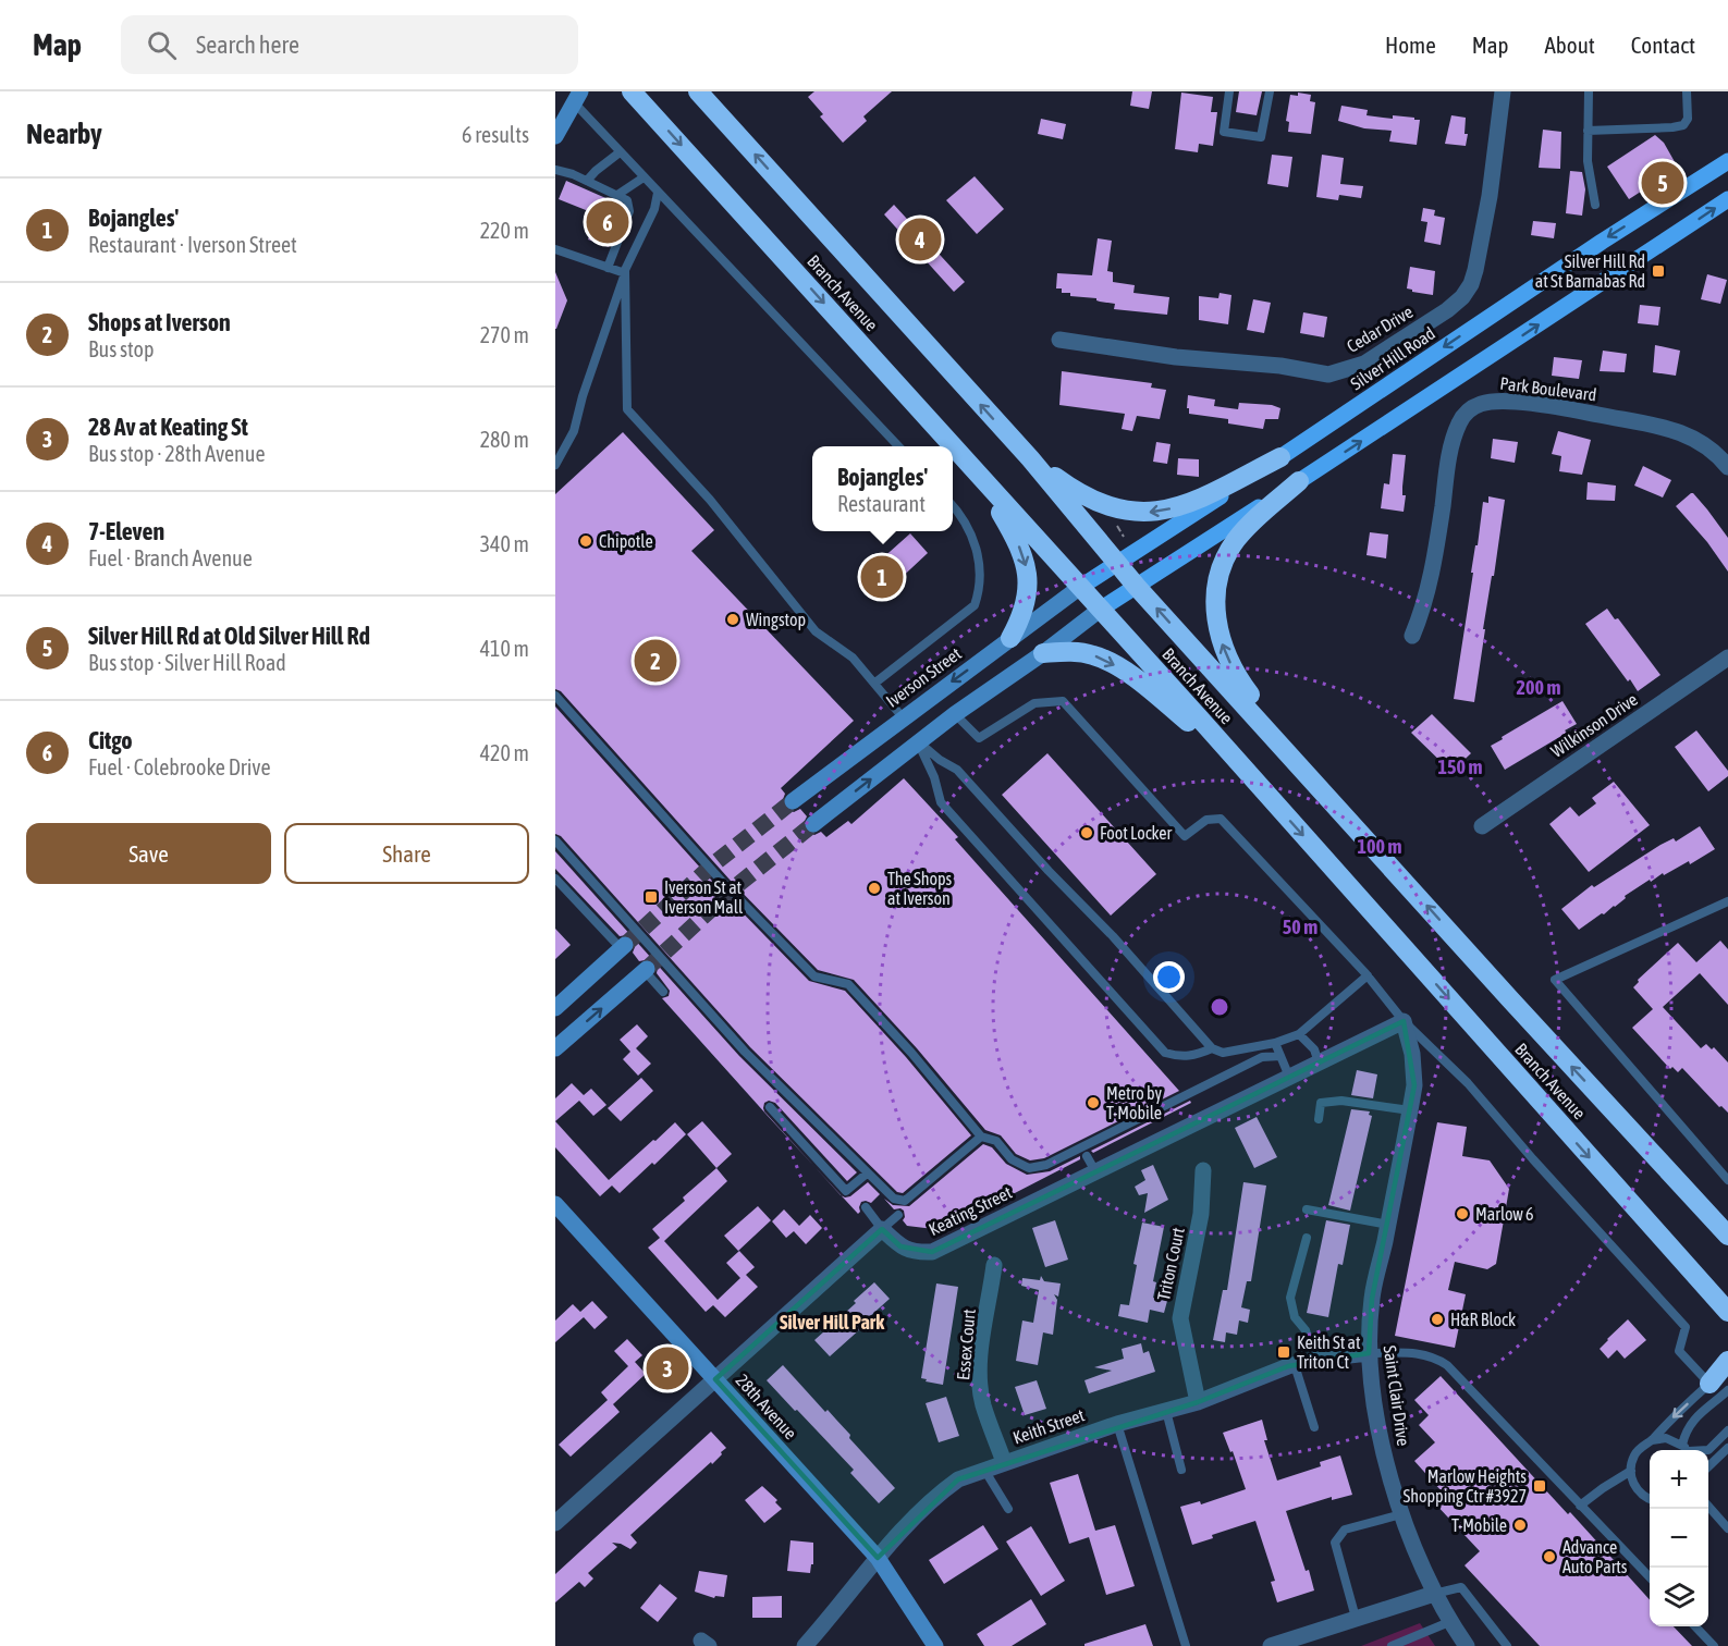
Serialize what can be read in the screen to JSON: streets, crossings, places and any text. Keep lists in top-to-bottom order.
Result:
{
  "streets": {
    "highway": ["Branch Avenue"],
    "main road": ["Silver Hill Road", "Iverson Street", "28th Avenue"],
    "street": [
      "Cedar Drive",
      "Park Boulevard",
      "Wilkinson Drive",
      "Keating Street",
      "Triton Court",
      "Essex Court",
      "Saint Clair Drive",
      "Keith Street"
    ]
  },
  "crossings": [
    ["Branch Avenue", "Silver Hill Road"],
    ["Branch Avenue", "Iverson Street"],
    ["Silver Hill Road", "Iverson Street"],
    ["Keating Street", "Saint Clair Drive"],
    ["Triton Court", "Keith Street"],
    ["Essex Court", "Keith Street"],
    ["Saint Clair Drive", "Keith Street"],
    ["28th Avenue", "Keith Street"]
  ],
  "districts": ["Silver Hill Park"],
  "places": {
    "transit": [
      "Silver Hill Rd at St Barnabas Rd",
      "Iverson St at Iverson Mall",
      "Keith St at Triton Ct",
      "Marlow Heights Shopping Ctr #3927"
    ],
    "other": [
      "Chipotle",
      "Wingstop",
      "Foot Locker",
      "The Shops at Iverson",
      "Metro by T-Mobile",
      "Marlow 6",
      "H&R Block",
      "T-Mobile",
      "Advance Auto Parts"
    ]
  },
  "page": {
    "header": "Map",
    "search": "Search here",
    "nav": [
      "Home",
      "Map",
      "About",
      "Contact"
    ],
    "heading": ["Nearby", "6 results"],
    "pins": [
      "5",
      "6",
      "4",
      "1",
      "2",
      "3"
    ],
    "list": [
      {
        "mark": "1",
        "name": "Bojangles'",
        "note": "Restaurant · Iverson Street",
        "value": "220 m"
      },
      {
        "mark": "2",
        "name": "Shops at Iverson",
        "note": "Bus stop",
        "value": "270 m"
      },
      {
        "mark": "3",
        "name": "28 Av at Keating St",
        "note": "Bus stop · 28th Avenue",
        "value": "280 m"
      },
      {
        "mark": "4",
        "name": "7-Eleven",
        "note": "Fuel · Branch Avenue",
        "value": "340 m"
      },
      {
        "mark": "5",
        "name": "Silver Hill Rd at Old Silver Hill Rd",
        "note": "Bus stop · Silver Hill Road",
        "value": "410 m"
      },
      {
        "mark": "6",
        "name": "Citgo",
        "note": "Fuel · Colebrooke Drive",
        "value": "420 m"
      }
    ],
    "popup": ["Bojangles'", "Restaurant"],
    "buttons": ["Save", "Share"],
    "map_buttons": ["+", "−"]
  },
  "rings": [
    "200 m",
    "150 m",
    "100 m",
    "50 m"
  ]
}
